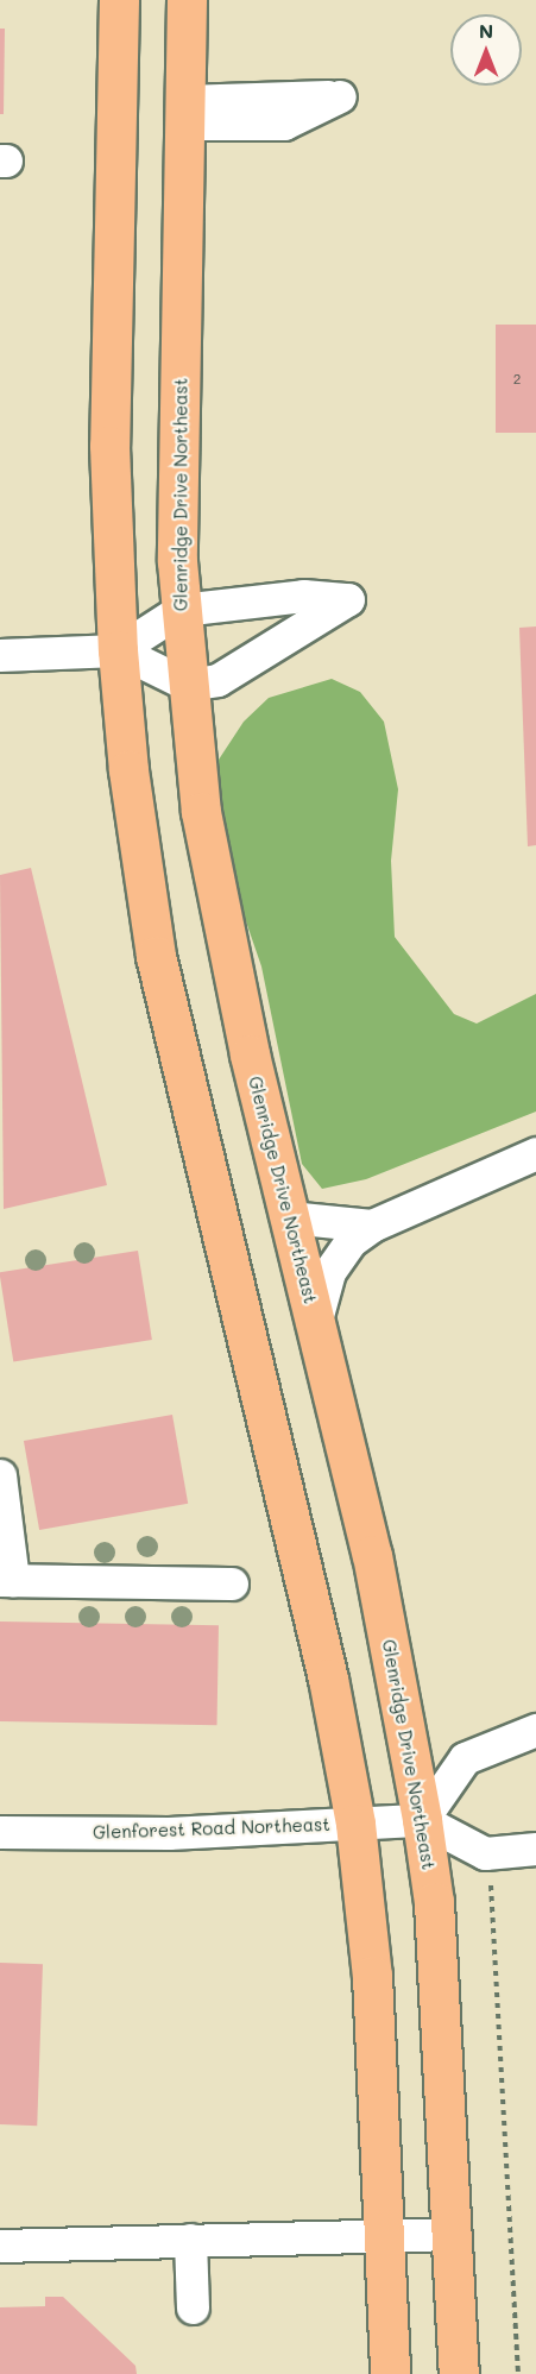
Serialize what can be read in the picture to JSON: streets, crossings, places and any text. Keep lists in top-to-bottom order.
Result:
{
  "streets": {
    "main road": ["Glenridge Drive Northeast"],
    "street": ["Glenforest Road Northeast"]
  },
  "crossings": [
    ["Glenridge Drive Northeast", "Glenforest Road Northeast"]
  ],
  "house_numbers": ["2"],
  "north": "top"
}
